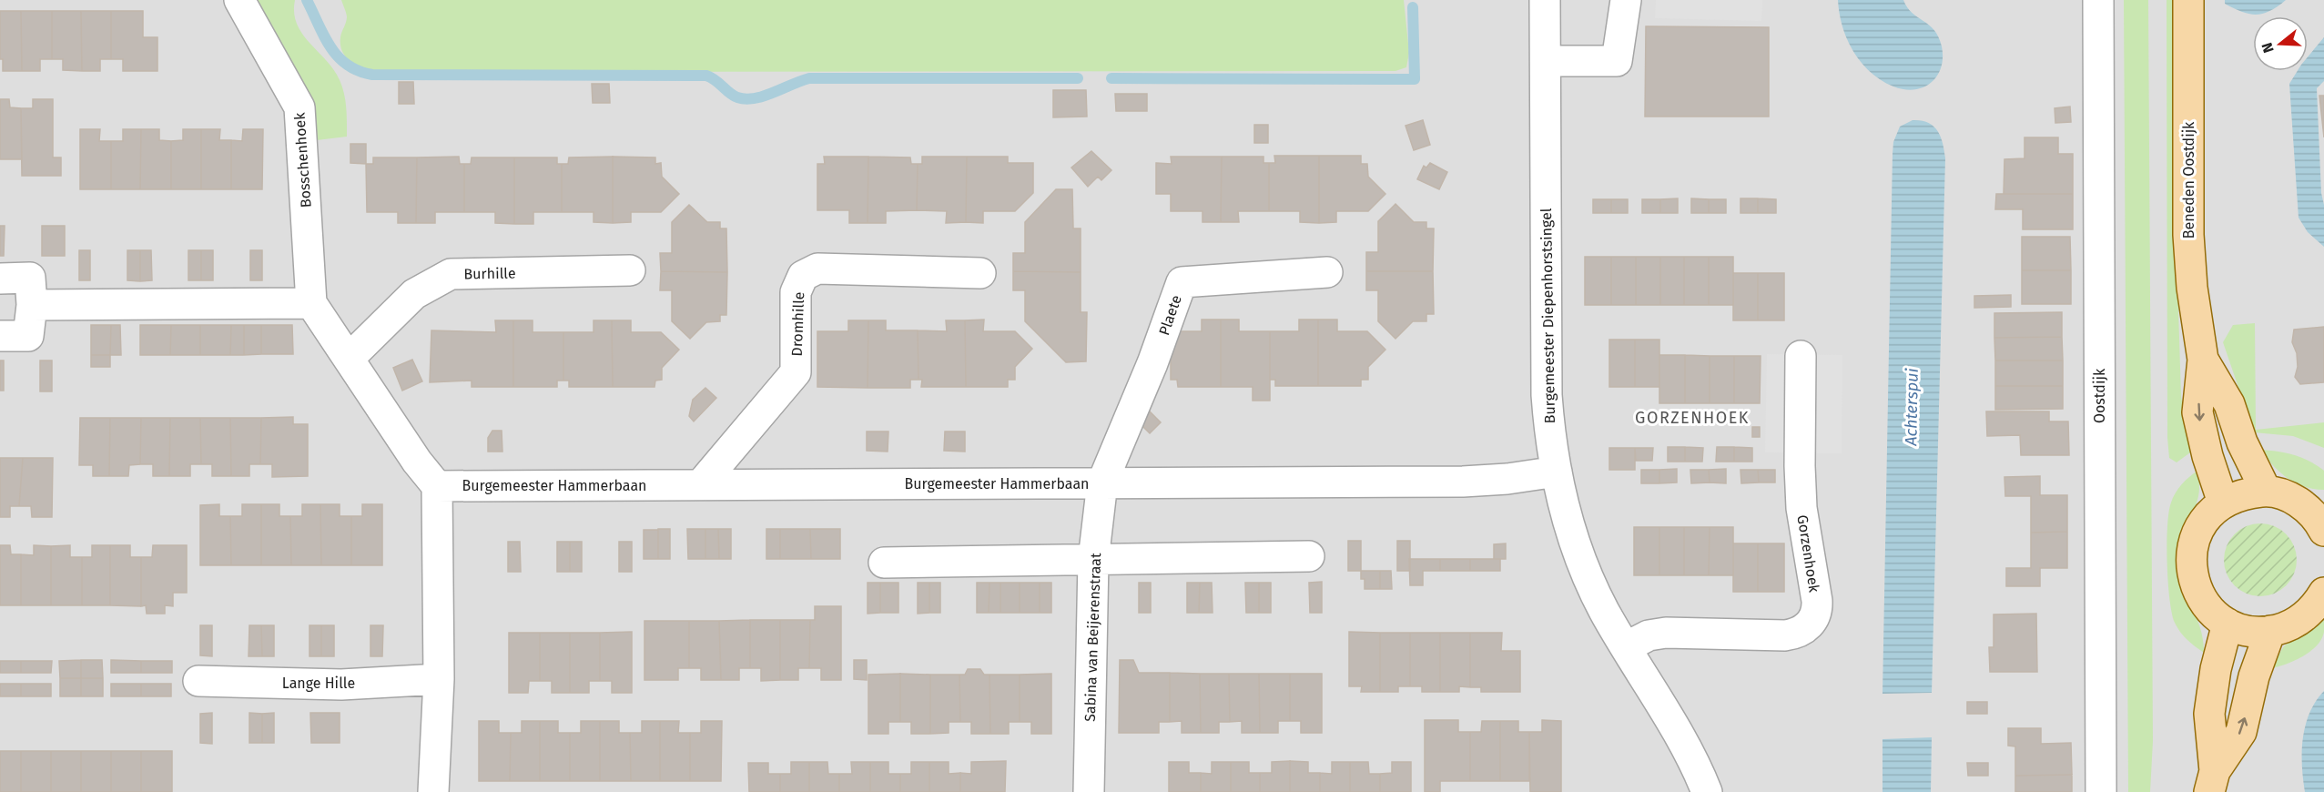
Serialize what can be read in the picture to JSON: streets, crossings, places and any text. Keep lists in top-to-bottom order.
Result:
{
  "streets": {
    "main road": ["Beneden Oostdijk"],
    "street": [
      "Bosschenhoek",
      "Burhille",
      "Plaete",
      "Burgemeester Diepenhorstsingel",
      "Dromhille",
      "Oostdijk",
      "Burgemeester Hammerbaan",
      "Gorzenhoek",
      "Sabina van Beijerenstraat",
      "Lange Hille"
    ]
  },
  "crossings": [
    ["Plaete", "Burgemeester Hammerbaan"],
    ["Plaete", "Sabina van Beijerenstraat"],
    ["Burgemeester Diepenhorstsingel", "Burgemeester Hammerbaan"],
    ["Burgemeester Diepenhorstsingel", "Gorzenhoek"],
    ["Dromhille", "Burgemeester Hammerbaan"],
    ["Burgemeester Hammerbaan", "Sabina van Beijerenstraat"]
  ],
  "districts": ["GORZENHOEK"],
  "water": ["Achterspui"],
  "north": "left"
}
